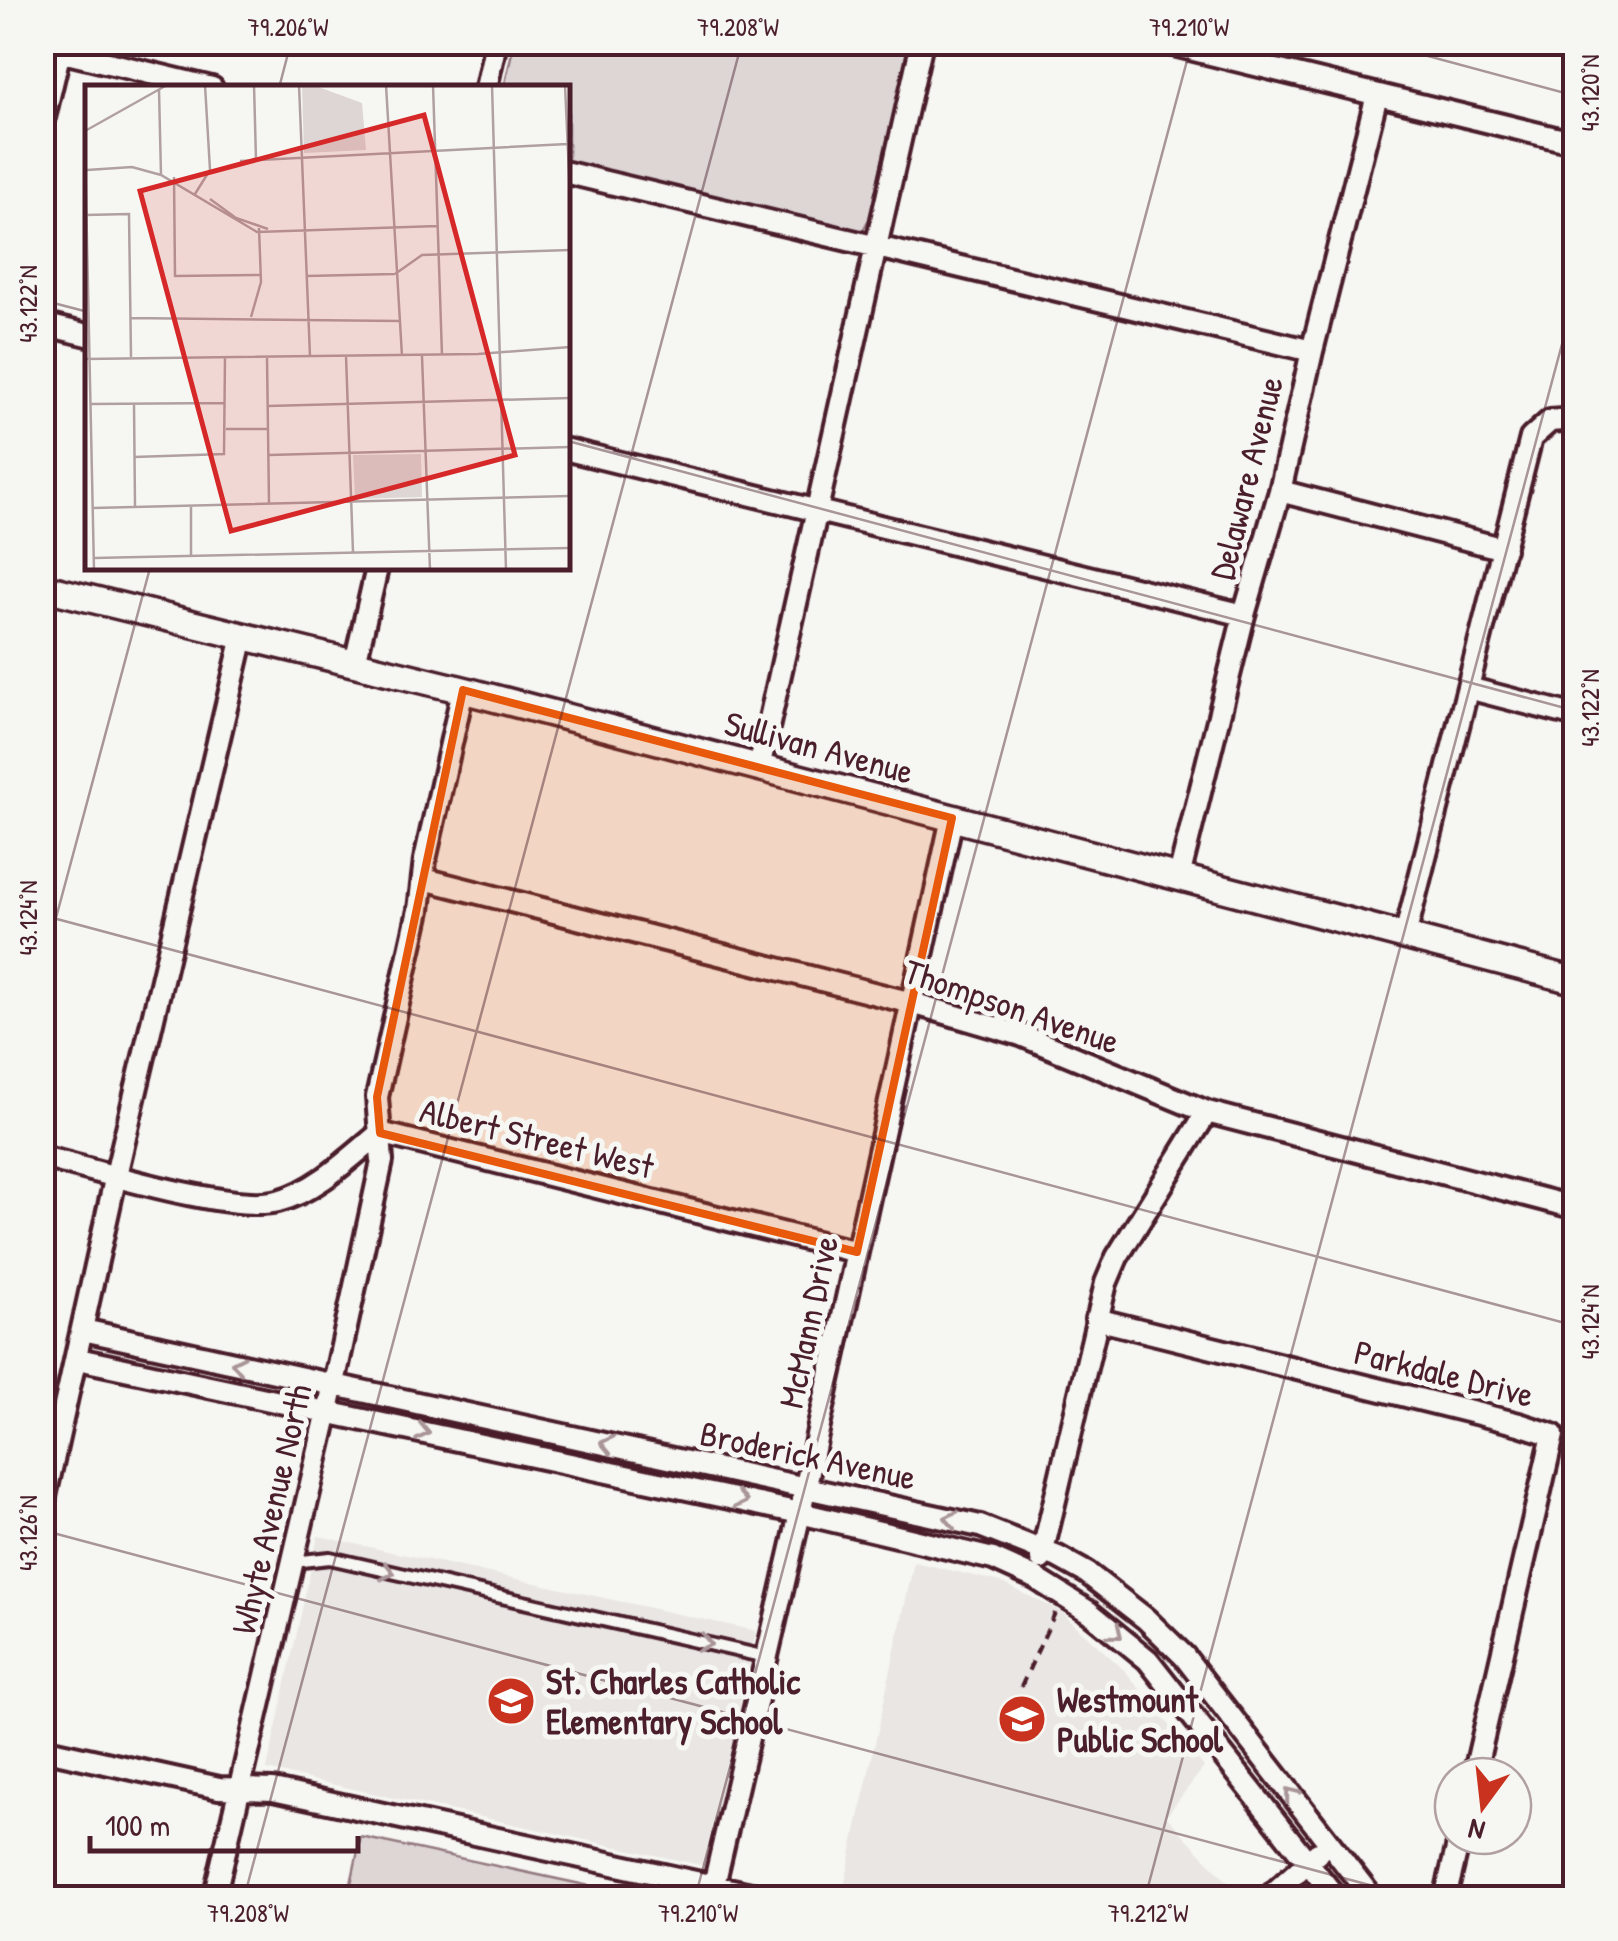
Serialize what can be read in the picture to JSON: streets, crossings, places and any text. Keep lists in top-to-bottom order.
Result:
{
  "streets": {
    "street": [
      "Delaware Avenue",
      "Sullivan Avenue",
      "Thompson Avenue",
      "Albert Street West",
      "McMann Drive",
      "Parkdale Drive",
      "Broderick Avenue",
      "Whyte Avenue North"
    ]
  },
  "crossings": [
    ["Delaware Avenue", "Sullivan Avenue"],
    ["Sullivan Avenue", "McMann Drive"],
    ["Sullivan Avenue", "Whyte Avenue North"],
    ["Thompson Avenue", "McMann Drive"],
    ["Thompson Avenue", "Whyte Avenue North"],
    ["Albert Street West", "McMann Drive"],
    ["Albert Street West", "Whyte Avenue North"],
    ["McMann Drive", "Broderick Avenue"],
    ["Broderick Avenue", "Whyte Avenue North"]
  ],
  "places": {
    "school or university": ["St. Charles Catholic Elementary School", "Westmount Public School"]
  },
  "scale_bar": "100 m",
  "north": "bottom",
  "coordinates": [
    "79.206°W",
    "79.208°W",
    "79.210°W",
    "43.120°N",
    "43.122°N",
    "43.124°N",
    "43.126°N",
    "79.212°W"
  ]
}
